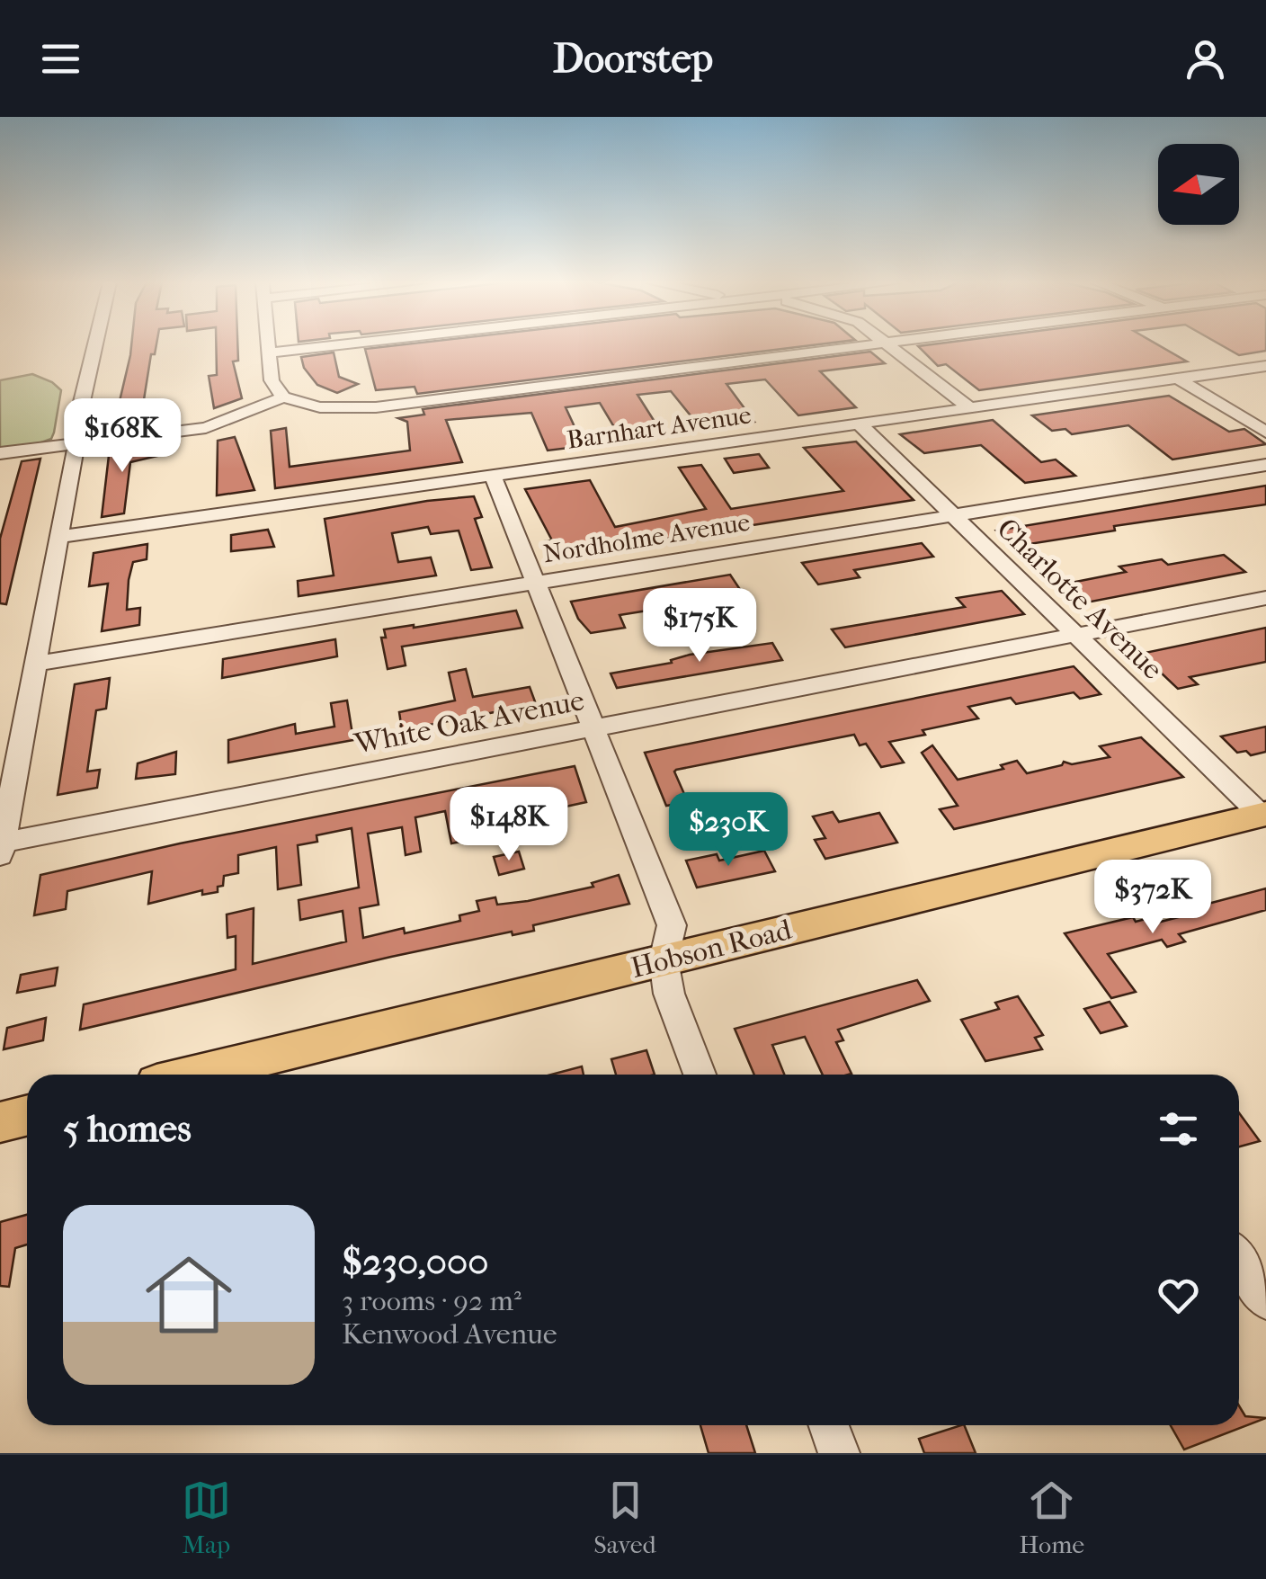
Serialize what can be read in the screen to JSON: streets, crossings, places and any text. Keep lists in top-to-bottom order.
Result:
{
  "streets": {
    "main road": ["Hobson Road"],
    "street": [
      "Barnhart Avenue",
      "Nordholme Avenue",
      "Charlotte Avenue",
      "White Oak Avenue"
    ]
  },
  "crossings": [
    ["Barnhart Avenue", "Charlotte Avenue"],
    ["Nordholme Avenue", "Charlotte Avenue"],
    ["Charlotte Avenue", "White Oak Avenue"],
    ["Charlotte Avenue", "Hobson Road"]
  ],
  "north": "left",
  "page": {
    "header": "Doorstep",
    "price": [
      "$168K",
      "$175K",
      "$148K",
      "$230K",
      "$372K"
    ],
    "heading": "5 homes",
    "list": [
      {
        "name": "$230,000",
        "note": "3 rooms · 92 m² · Kenwood Avenue"
      }
    ],
    "tabs": ["Map", "Saved", "Home"]
  }
}
